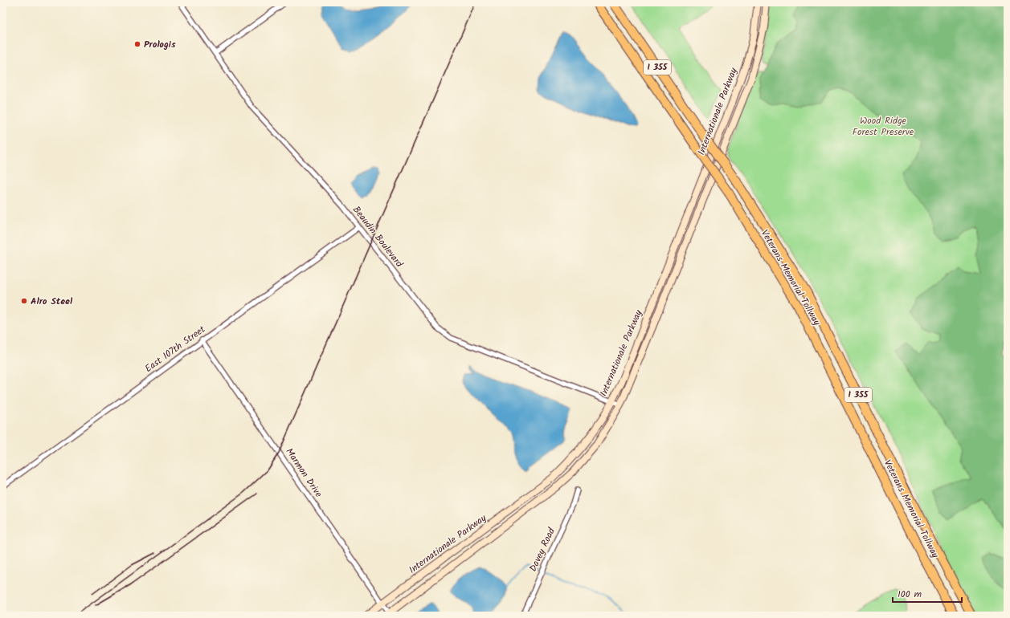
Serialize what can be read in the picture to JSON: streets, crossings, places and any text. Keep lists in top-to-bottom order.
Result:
{
  "streets": {
    "highway": ["I 355", "Veterans Memorial Tollway"],
    "street": [
      "Internationale Parkway",
      "Beaudin Boulevard",
      "East 107th Street",
      "Marmon Drive",
      "Davey Road"
    ]
  },
  "crossings": [
    ["Internationale Parkway", "Beaudin Boulevard"],
    ["Internationale Parkway", "Marmon Drive"],
    ["Beaudin Boulevard", "East 107th Street"],
    ["East 107th Street", "Marmon Drive"]
  ],
  "parks": ["Wood Ridge Forest Preserve"],
  "places": ["Prologis", "Alro Steel"],
  "scale_bar": "100 m"
}
